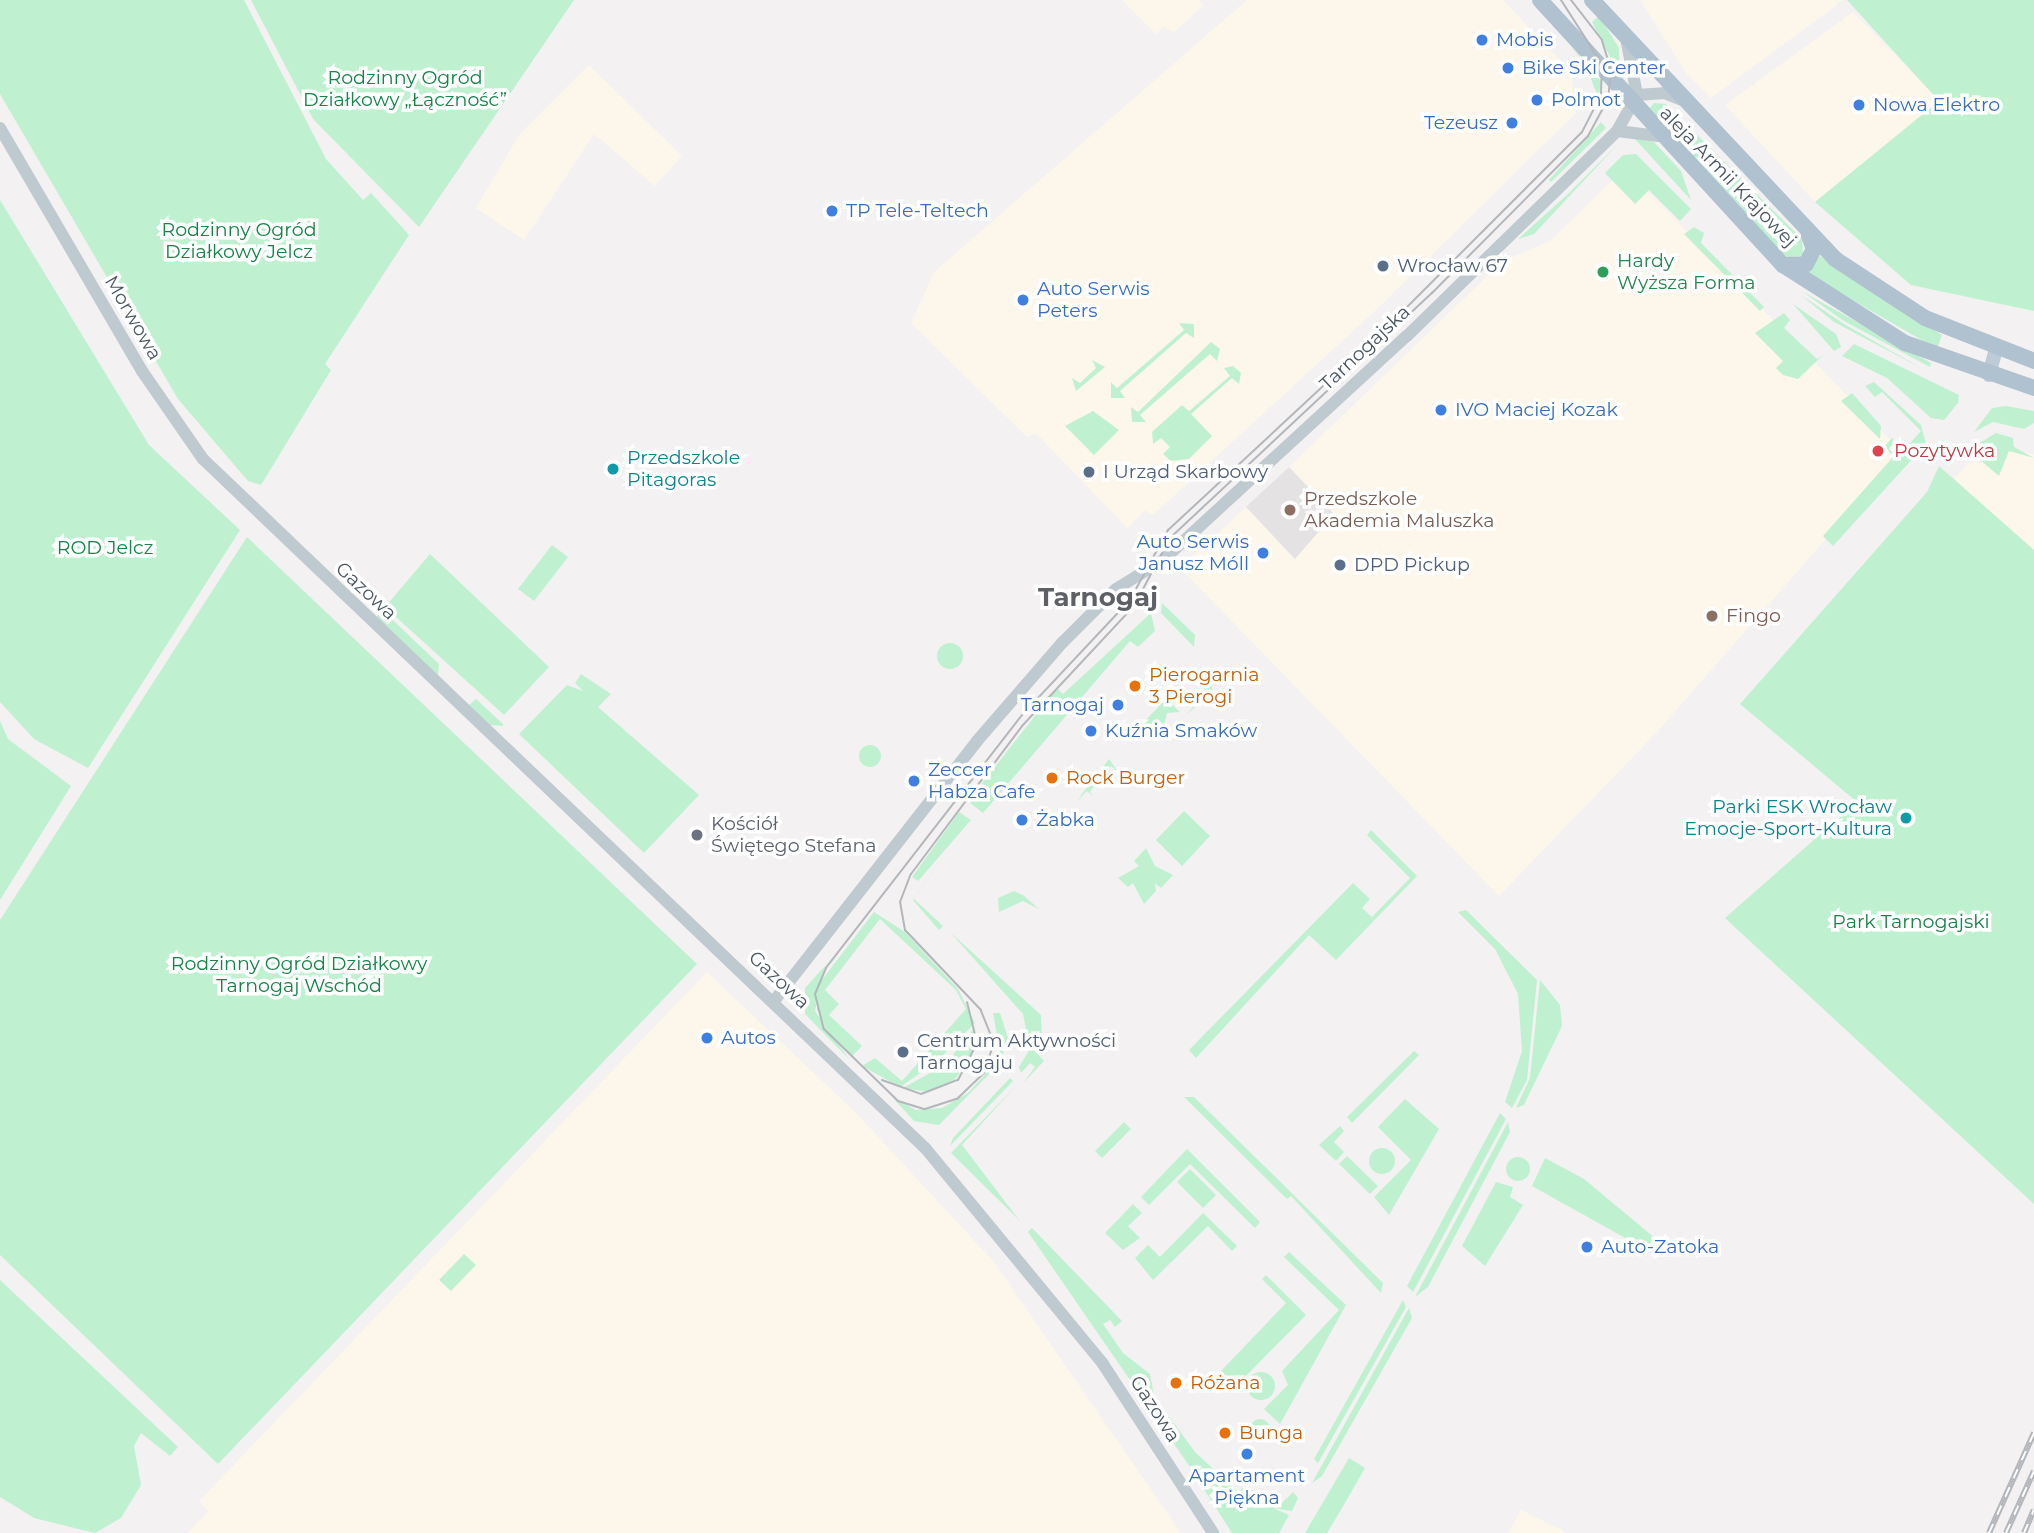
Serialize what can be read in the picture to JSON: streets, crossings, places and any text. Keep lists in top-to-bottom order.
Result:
{
  "streets": {
    "main road": ["aleja Armii Krajowej"],
    "street": ["Morwowa", "Tarnogajska", "Gazowa"]
  },
  "crossings": [
    ["aleja Armii Krajowej", "Tarnogajska"],
    ["Morwowa", "Gazowa"],
    ["Tarnogajska", "Gazowa"]
  ],
  "districts": ["Tarnogaj"],
  "parks": [
    "Rodzinny Ogród Działkowy „Łączność”",
    "Rodzinny Ogród Działkowy Jelcz",
    "ROD Jelcz",
    "Park Tarnogajski",
    "Rodzinny Ogród Działkowy Tarnogaj Wschód"
  ],
  "places": [
    "Mobis",
    "Bike Ski Center",
    "Polmot",
    "Nowa Elektro",
    "Tezeusz",
    "TP Tele-Teltech",
    "Wrocław 67",
    "Hardy Wyższa Forma",
    "Auto Serwis Peters",
    "IVO Maciej Kozak",
    "Pozytywka",
    "Przedszkole Pitagoras",
    "I Urząd Skarbowy",
    "Przedszkole Akademia Maluszka",
    "Auto Serwis Janusz Móll",
    "DPD Pickup",
    "Fingo",
    "Pierogarnia 3 Pierogi",
    "Tarnogaj",
    "Kuźnia Smaków",
    "Rock Burger",
    "Zeccer Habza Cafe",
    "Parki ESK Wrocław Emocje-Sport-Kultura",
    "Żabka",
    "Kościół Świętego Stefana",
    "Autos",
    "Centrum Aktywności Tarnogaju",
    "Auto-Zatoka",
    "Różana",
    "Bunga",
    "Apartament Piękna"
  ]
}
